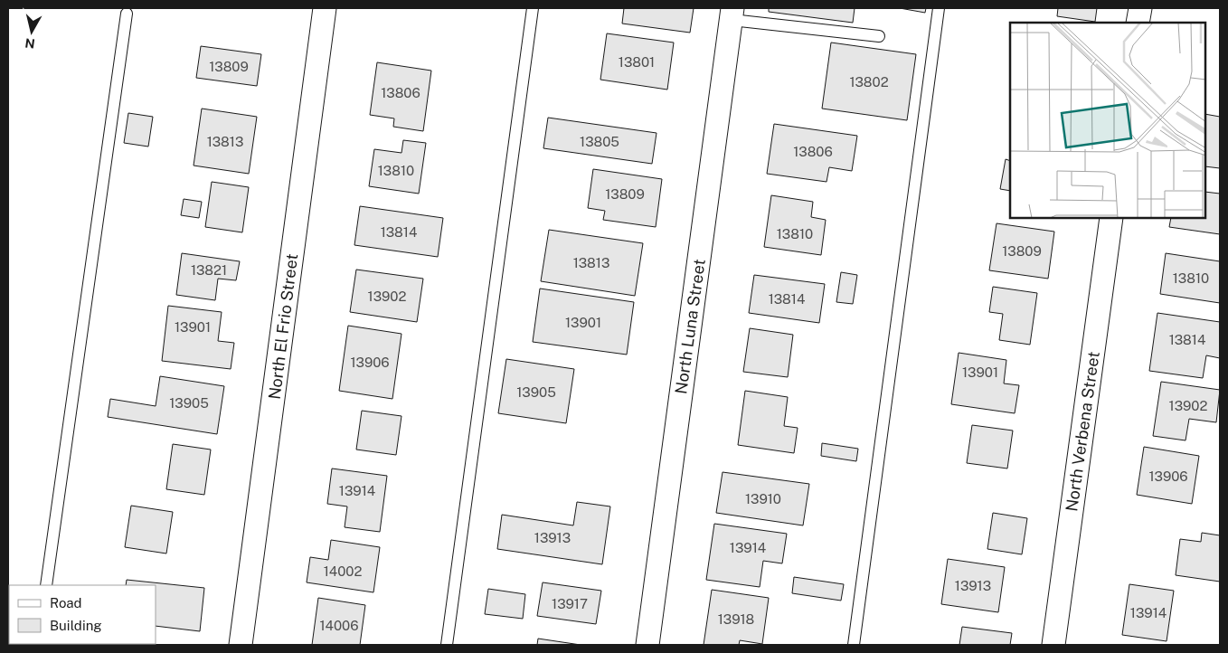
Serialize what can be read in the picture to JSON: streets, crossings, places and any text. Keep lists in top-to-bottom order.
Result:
{
  "streets": {
    "street": ["North El Frio Street", "North Luna Street", "North Verbena Street"]
  },
  "house_numbers": [
    "13801",
    "13809",
    "13802",
    "13806",
    "13813",
    "13805",
    "13806",
    "13810",
    "13809",
    "13814",
    "13810",
    "13809",
    "13813",
    "13821",
    "13810",
    "13902",
    "13814",
    "13901",
    "13901",
    "13814",
    "13906",
    "13901",
    "13905",
    "13905",
    "13902",
    "13906",
    "13914",
    "13910",
    "13913",
    "13914",
    "14002",
    "13913",
    "13917",
    "13914",
    "13918",
    "14006"
  ],
  "legend": ["Road", "Building"],
  "north": "bottom"
}
